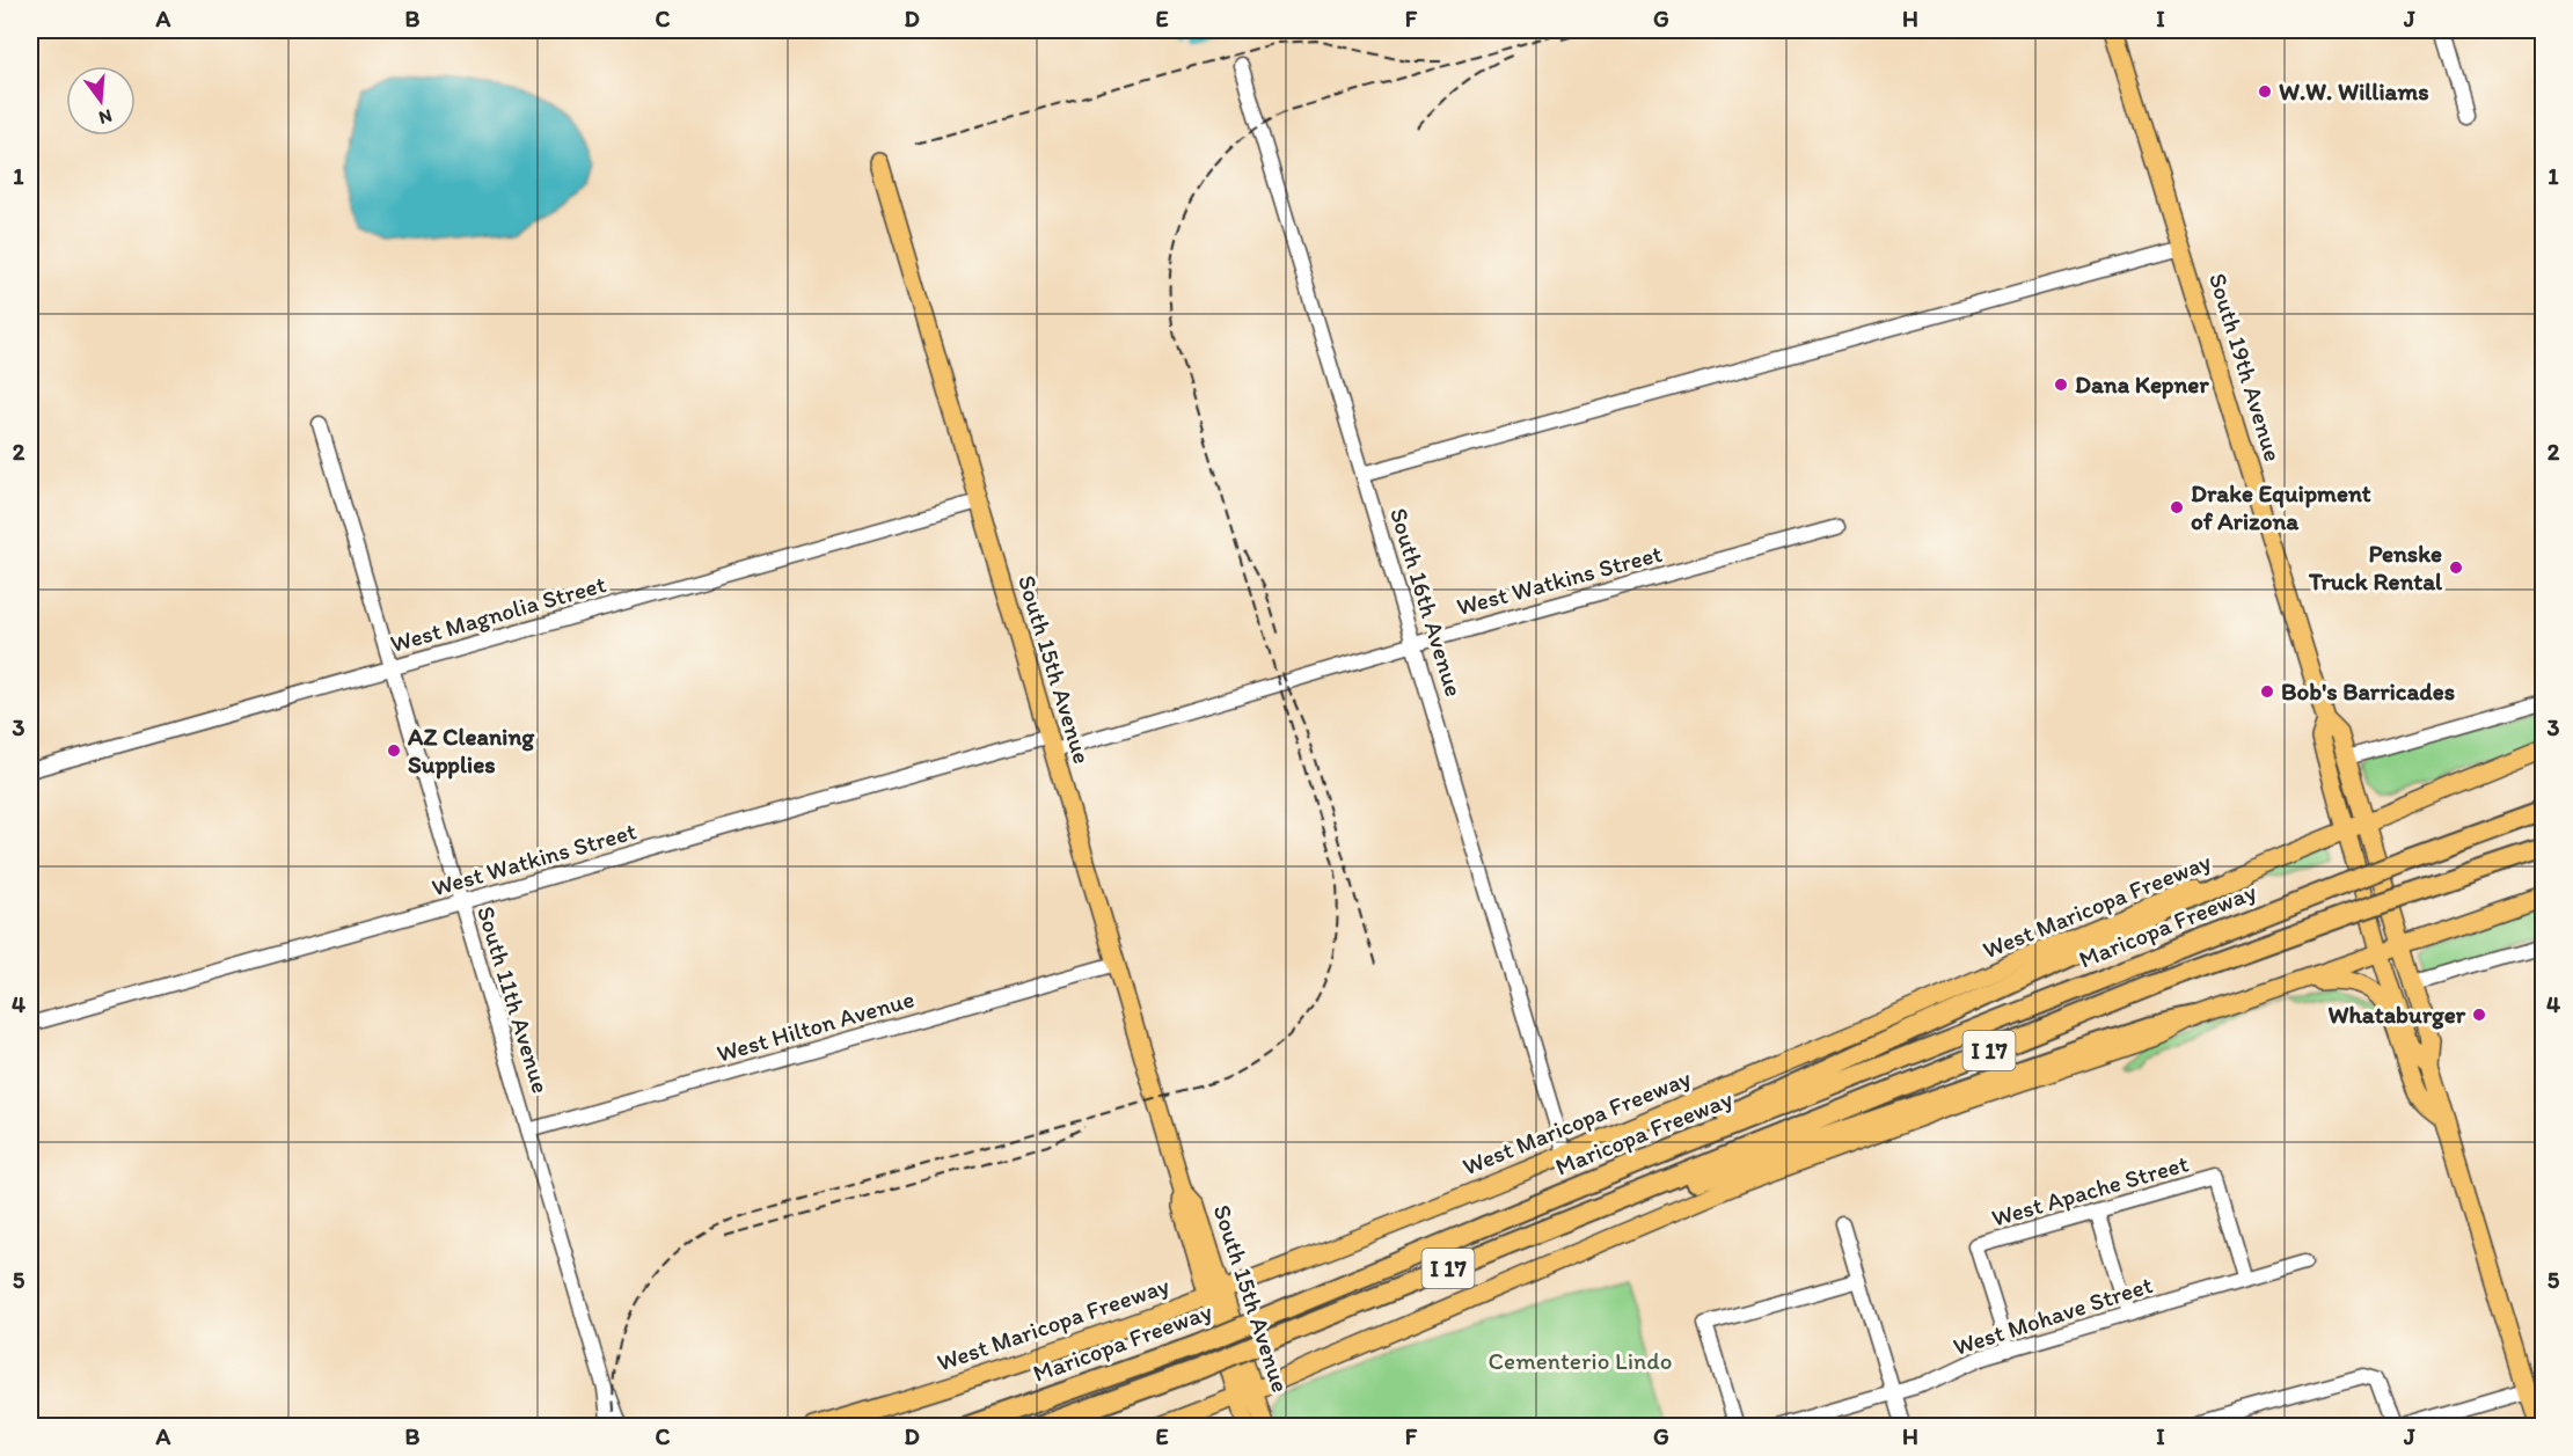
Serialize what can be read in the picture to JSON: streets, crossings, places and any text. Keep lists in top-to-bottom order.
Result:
{
  "streets": {
    "highway": ["Maricopa Freeway", "I 17"],
    "main road": ["South 19th Avenue", "South 15th Avenue", "West Maricopa Freeway"],
    "street": [
      "West Watkins Street",
      "South 16th Avenue",
      "West Magnolia Street",
      "South 11th Avenue",
      "West Hilton Avenue",
      "West Apache Street",
      "West Mohave Street"
    ]
  },
  "crossings": [
    ["South 19th Avenue", "West Maricopa Freeway"],
    ["West Watkins Street", "South 16th Avenue"],
    ["West Watkins Street", "South 15th Avenue"],
    ["West Watkins Street", "South 11th Avenue"],
    ["South 16th Avenue", "West Maricopa Freeway"],
    ["West Magnolia Street", "South 15th Avenue"],
    ["West Magnolia Street", "South 11th Avenue"],
    ["South 15th Avenue", "West Maricopa Freeway"],
    ["South 15th Avenue", "West Hilton Avenue"],
    ["South 11th Avenue", "West Hilton Avenue"],
    ["West Apache Street", "West Mohave Street"]
  ],
  "parks": ["Cementerio Lindo"],
  "places": [
    "W.W. Williams",
    "Dana Kepner",
    "Drake Equipment of Arizona",
    "Penske Truck Rental",
    "Bob's Barricades",
    "AZ Cleaning Supplies",
    "Whataburger"
  ],
  "north": "bottom",
  "grid": {
    "columns": [
      "A",
      "B",
      "C",
      "D",
      "E",
      "F",
      "G",
      "H",
      "I",
      "J"
    ],
    "rows": [
      "1",
      "2",
      "3",
      "4",
      "5"
    ]
  }
}
